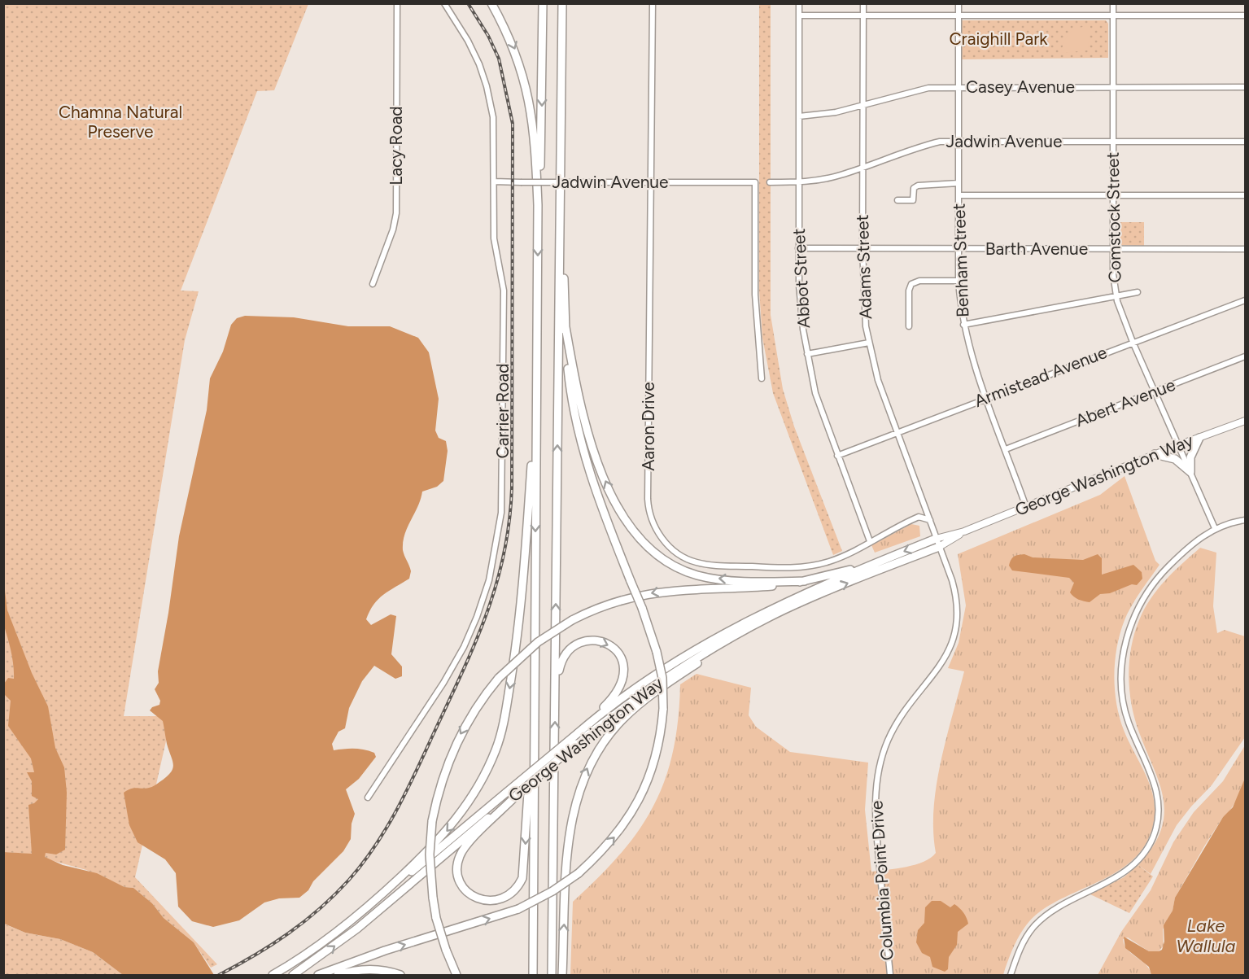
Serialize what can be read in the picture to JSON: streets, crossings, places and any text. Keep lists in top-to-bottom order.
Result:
{
  "streets": {
    "highway": ["George Washington Way"],
    "street": [
      "Casey Avenue",
      "Jadwin Avenue",
      "Lacy Road",
      "Comstock Street",
      "Barth Avenue",
      "Benham Street",
      "Adams Street",
      "Abbot Street",
      "Armistead Avenue",
      "Abert Avenue",
      "Carrier Road",
      "Aaron Drive",
      "Columbia Point Drive"
    ]
  },
  "crossings": [
    ["Casey Avenue", "Comstock Street"],
    ["Casey Avenue", "Benham Street"],
    ["Casey Avenue", "Adams Street"],
    ["Casey Avenue", "Abbot Street"],
    ["Jadwin Avenue", "Comstock Street"],
    ["Jadwin Avenue", "Benham Street"],
    ["Jadwin Avenue", "Adams Street"],
    ["Jadwin Avenue", "Abbot Street"],
    ["Jadwin Avenue", "Carrier Road"],
    ["Jadwin Avenue", "Aaron Drive"],
    ["Comstock Street", "Barth Avenue"],
    ["Comstock Street", "Armistead Avenue"],
    ["Comstock Street", "Abert Avenue"],
    ["Comstock Street", "George Washington Way"],
    ["Barth Avenue", "Benham Street"],
    ["Barth Avenue", "Adams Street"],
    ["Barth Avenue", "Abbot Street"],
    ["Benham Street", "Armistead Avenue"],
    ["Benham Street", "Abert Avenue"],
    ["Benham Street", "George Washington Way"],
    ["Adams Street", "Armistead Avenue"],
    ["Adams Street", "Aaron Drive"],
    ["Abbot Street", "Armistead Avenue"],
    ["Abbot Street", "Aaron Drive"],
    ["George Washington Way", "Columbia Point Drive"]
  ],
  "water": ["Lake Wallula"],
  "parks": ["Craighill Park", "Chamna Natural Preserve"]
}
